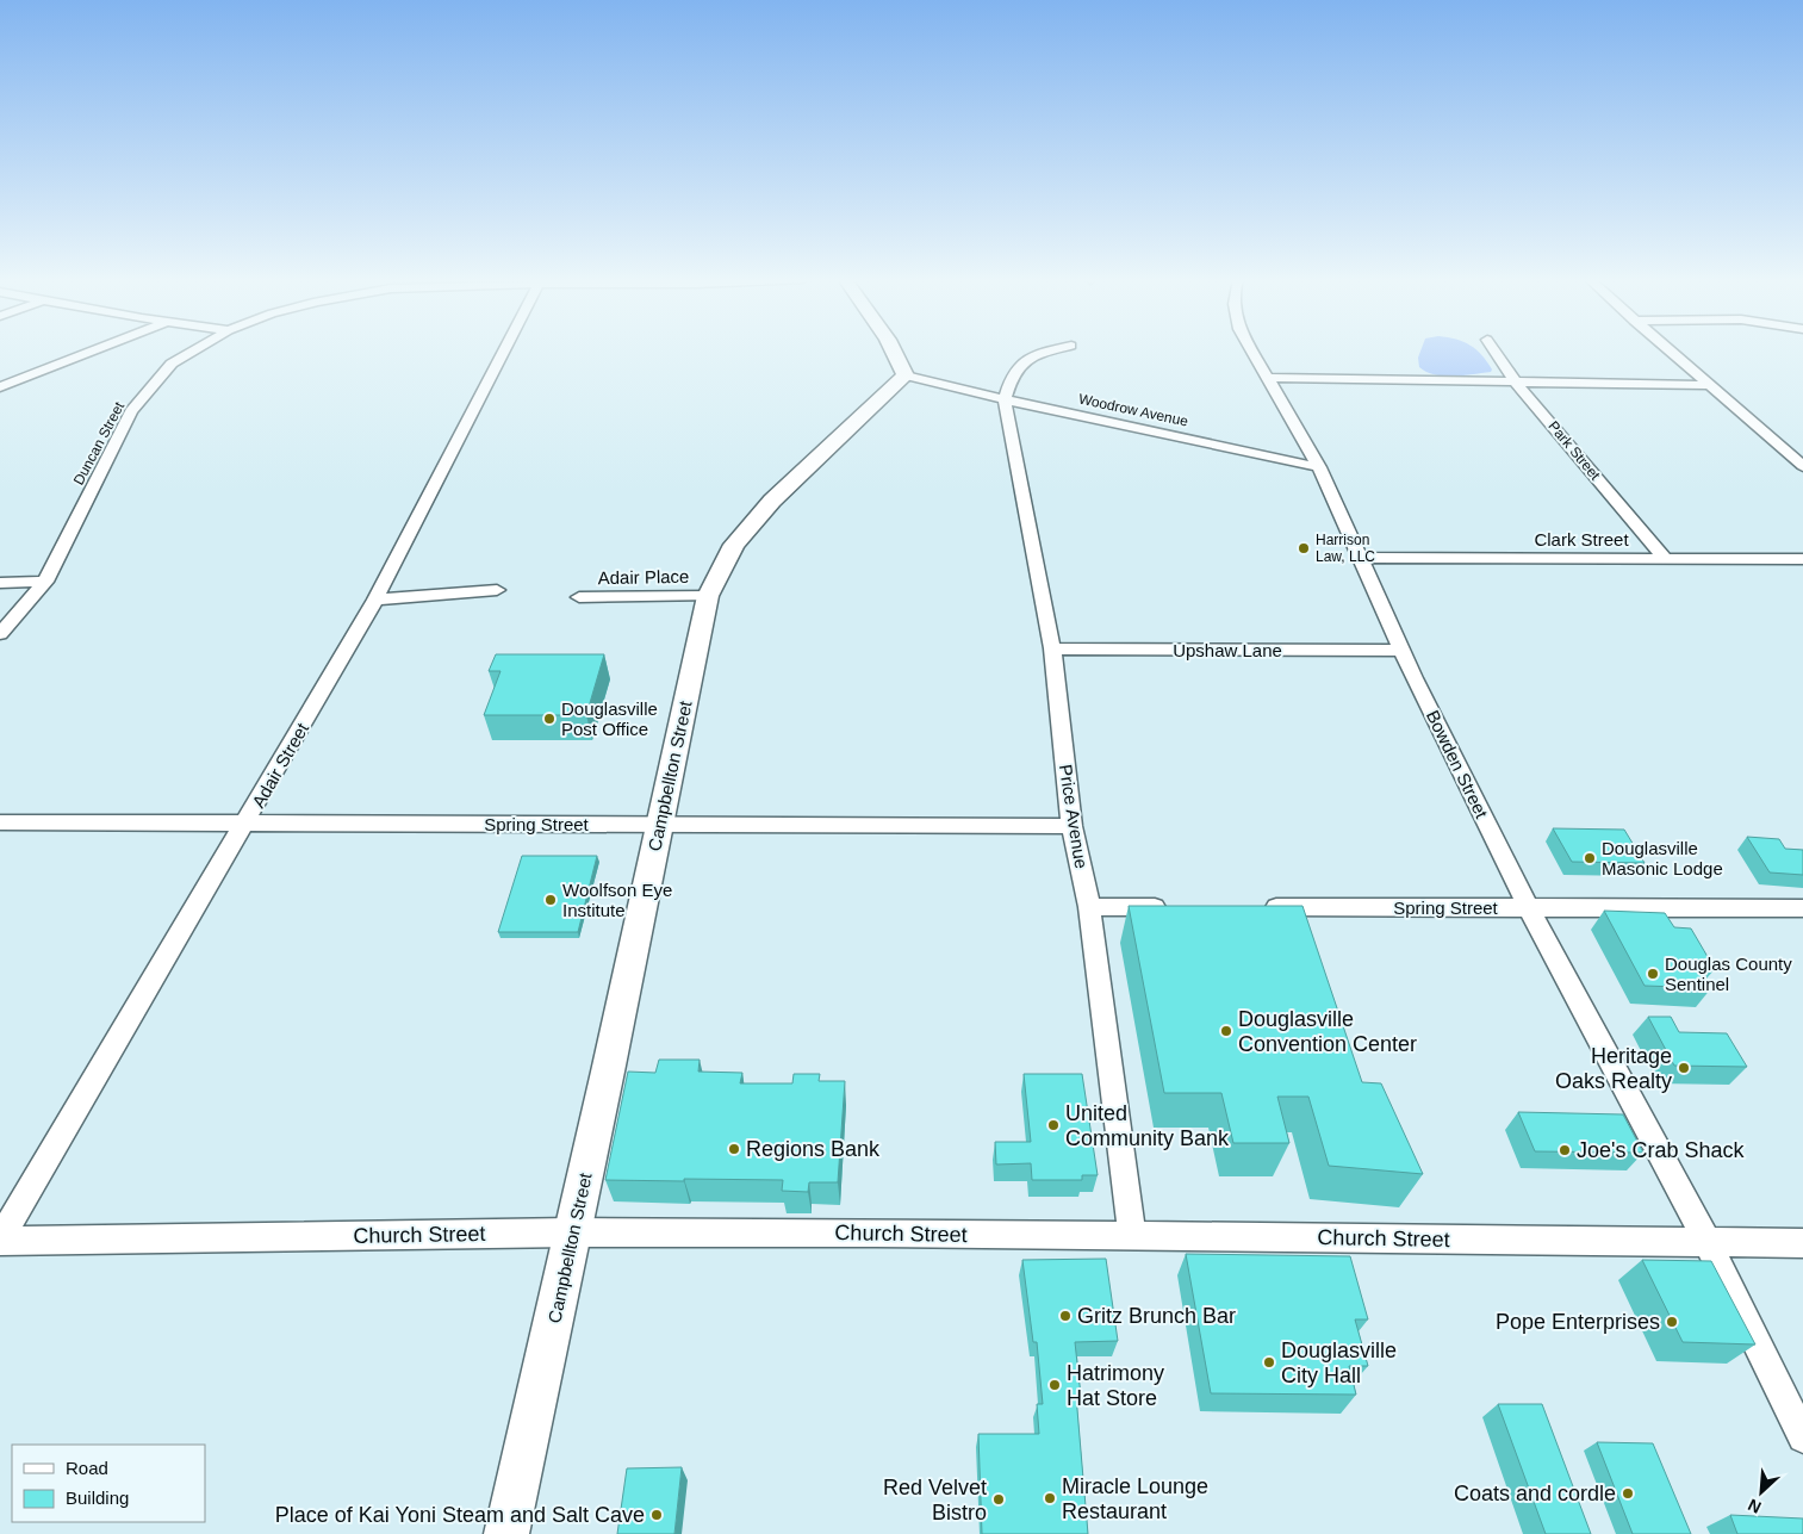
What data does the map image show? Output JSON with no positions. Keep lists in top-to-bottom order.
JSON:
{
  "streets": {
    "main road": ["Campbellton Street"],
    "street": [
      "Woodrow Avenue",
      "Duncan Street",
      "Park Street",
      "Clark Street",
      "Adair Place",
      "Upshaw Lane",
      "Bowden Street",
      "Adair Street",
      "Price Avenue",
      "Spring Street",
      "Church Street"
    ]
  },
  "crossings": [
    ["Woodrow Avenue", "Bowden Street"],
    ["Woodrow Avenue", "Campbellton Street"],
    ["Woodrow Avenue", "Price Avenue"],
    ["Park Street", "Clark Street"],
    ["Clark Street", "Bowden Street"],
    ["Adair Place", "Campbellton Street"],
    ["Upshaw Lane", "Bowden Street"],
    ["Upshaw Lane", "Price Avenue"],
    ["Bowden Street", "Spring Street"],
    ["Bowden Street", "Church Street"],
    ["Adair Street", "Spring Street"],
    ["Adair Street", "Church Street"],
    ["Campbellton Street", "Spring Street"],
    ["Campbellton Street", "Church Street"],
    ["Price Avenue", "Spring Street"],
    ["Price Avenue", "Church Street"]
  ],
  "places": [
    "Harrison Law, LLC",
    "Douglasville Post Office",
    "Douglasville Masonic Lodge",
    "Woolfson Eye Institute",
    "Douglas County Sentinel",
    "Douglasville Convention Center",
    "Heritage Oaks Realty",
    "United Community Bank",
    "Regions Bank",
    "Joe's Crab Shack",
    "Gritz Brunch Bar",
    "Pope Enterprises",
    "Douglasville City Hall",
    "Hatrimony Hat Store",
    "Coats and cordle",
    "Miracle Lounge Restaurant",
    "Red Velvet Bistro",
    "Place of Kai Yoni Steam and Salt Cave"
  ],
  "legend": ["Road", "Building"],
  "north": "bottom left"
}
